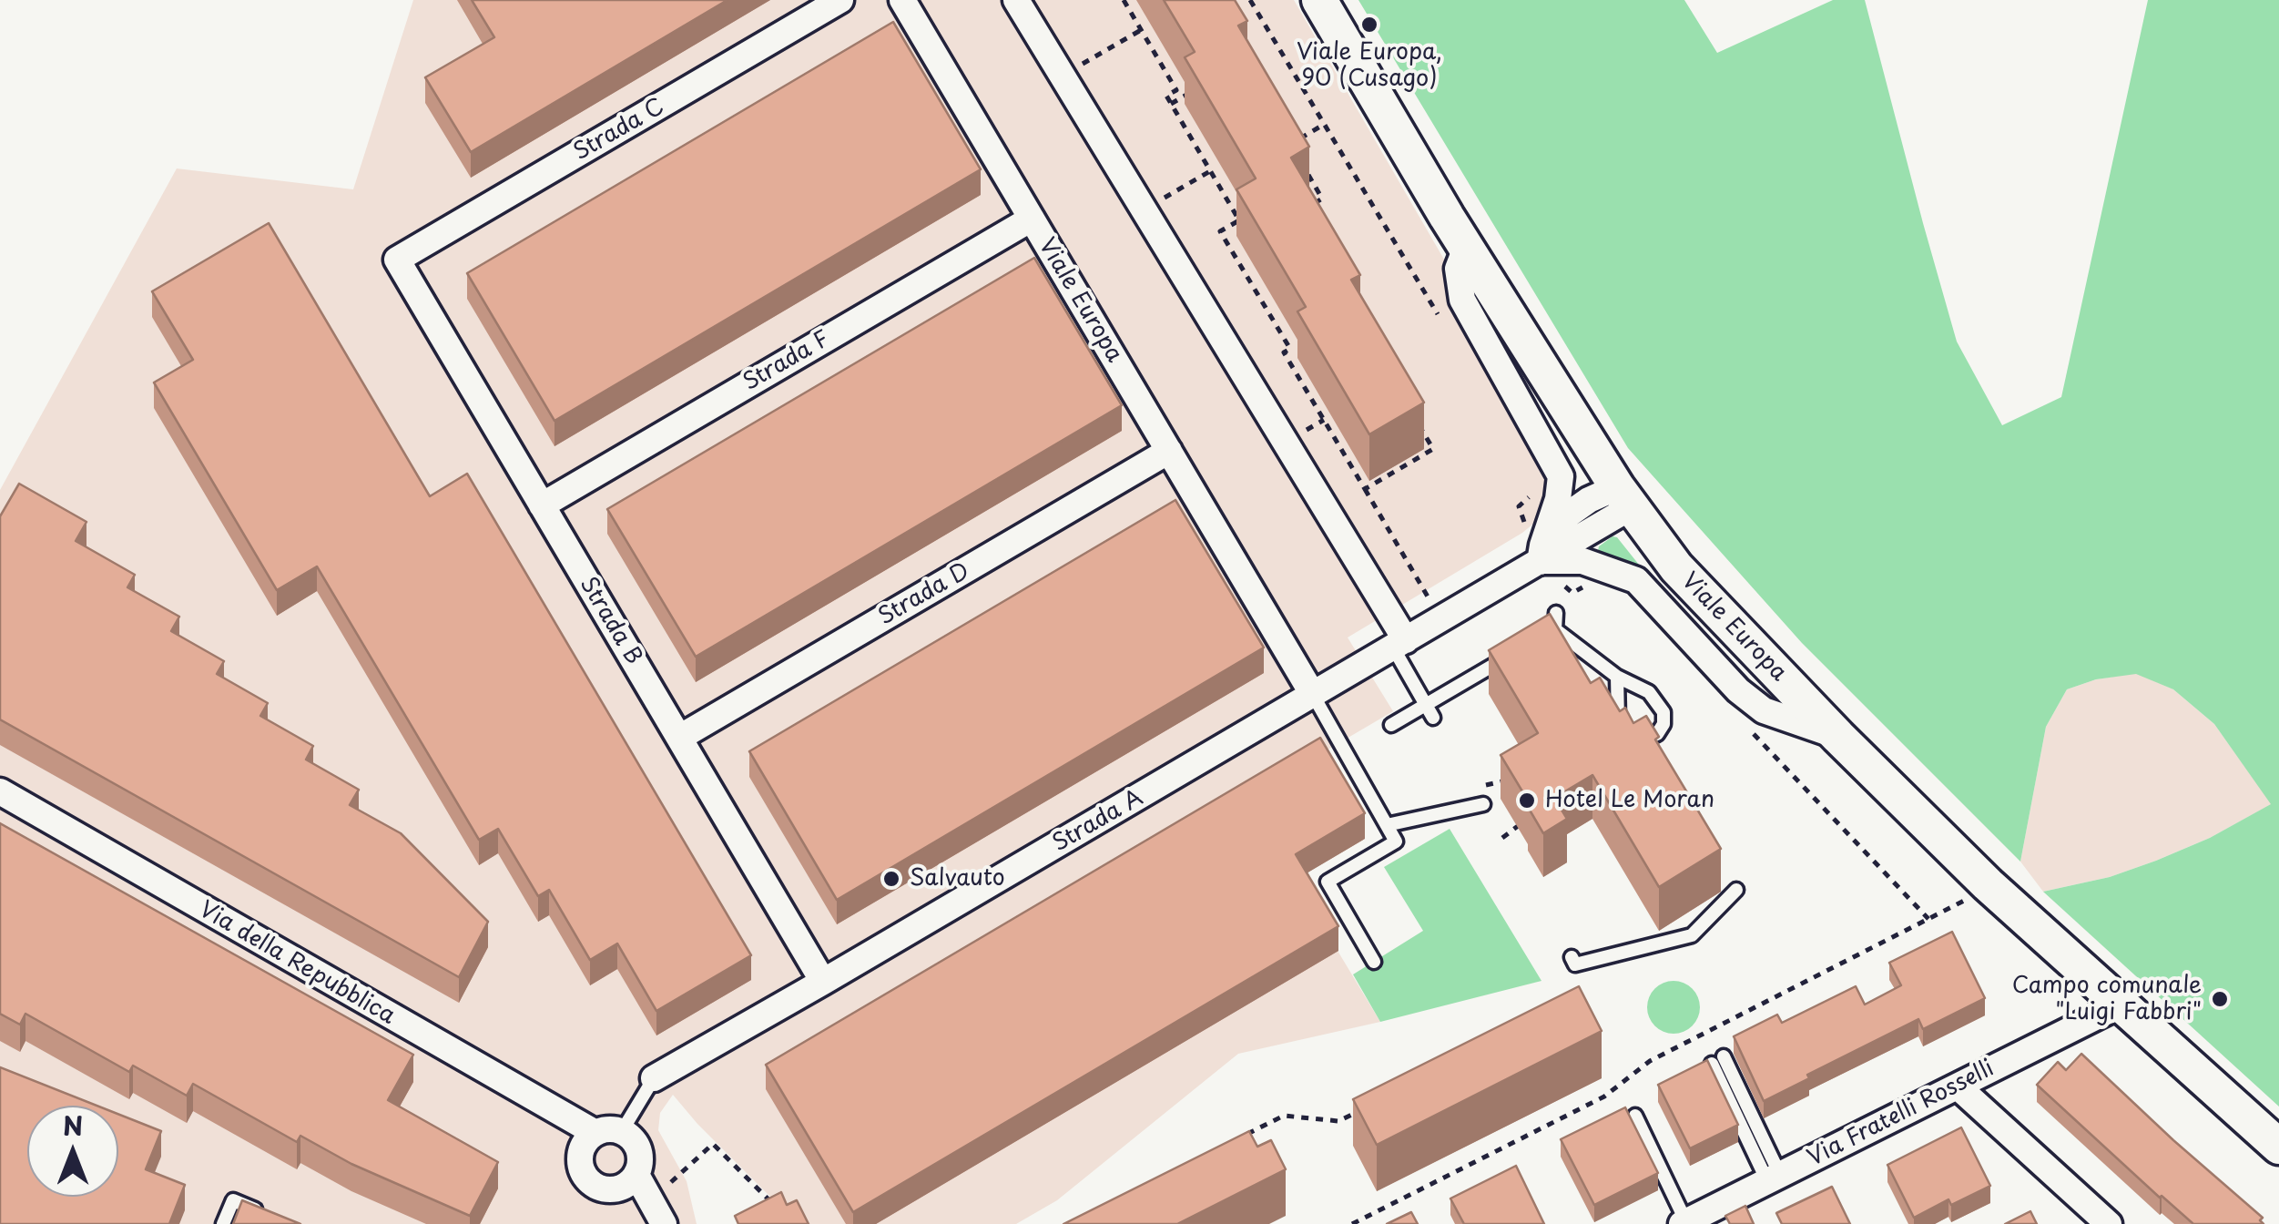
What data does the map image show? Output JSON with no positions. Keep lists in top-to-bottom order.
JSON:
{
  "streets": {
    "main road": ["Viale Europa"],
    "street": [
      "Strada C",
      "Strada F",
      "Strada D",
      "Strada B",
      "Strada A",
      "Via della Repubblica",
      "Via Fratelli Rosselli"
    ]
  },
  "crossings": [
    ["Strada C", "Strada B"],
    ["Viale Europa", "Strada F"],
    ["Viale Europa", "Strada D"],
    ["Viale Europa", "Strada A"],
    ["Viale Europa", "Via Fratelli Rosselli"],
    ["Strada F", "Strada B"],
    ["Strada D", "Strada B"],
    ["Strada B", "Strada A"]
  ],
  "places": [
    "Viale Europa, 90 (Cusago)",
    "Hotel Le Moran",
    "Salvauto",
    "Campo comunale \"Luigi Fabbri\""
  ],
  "north": "top"
}
